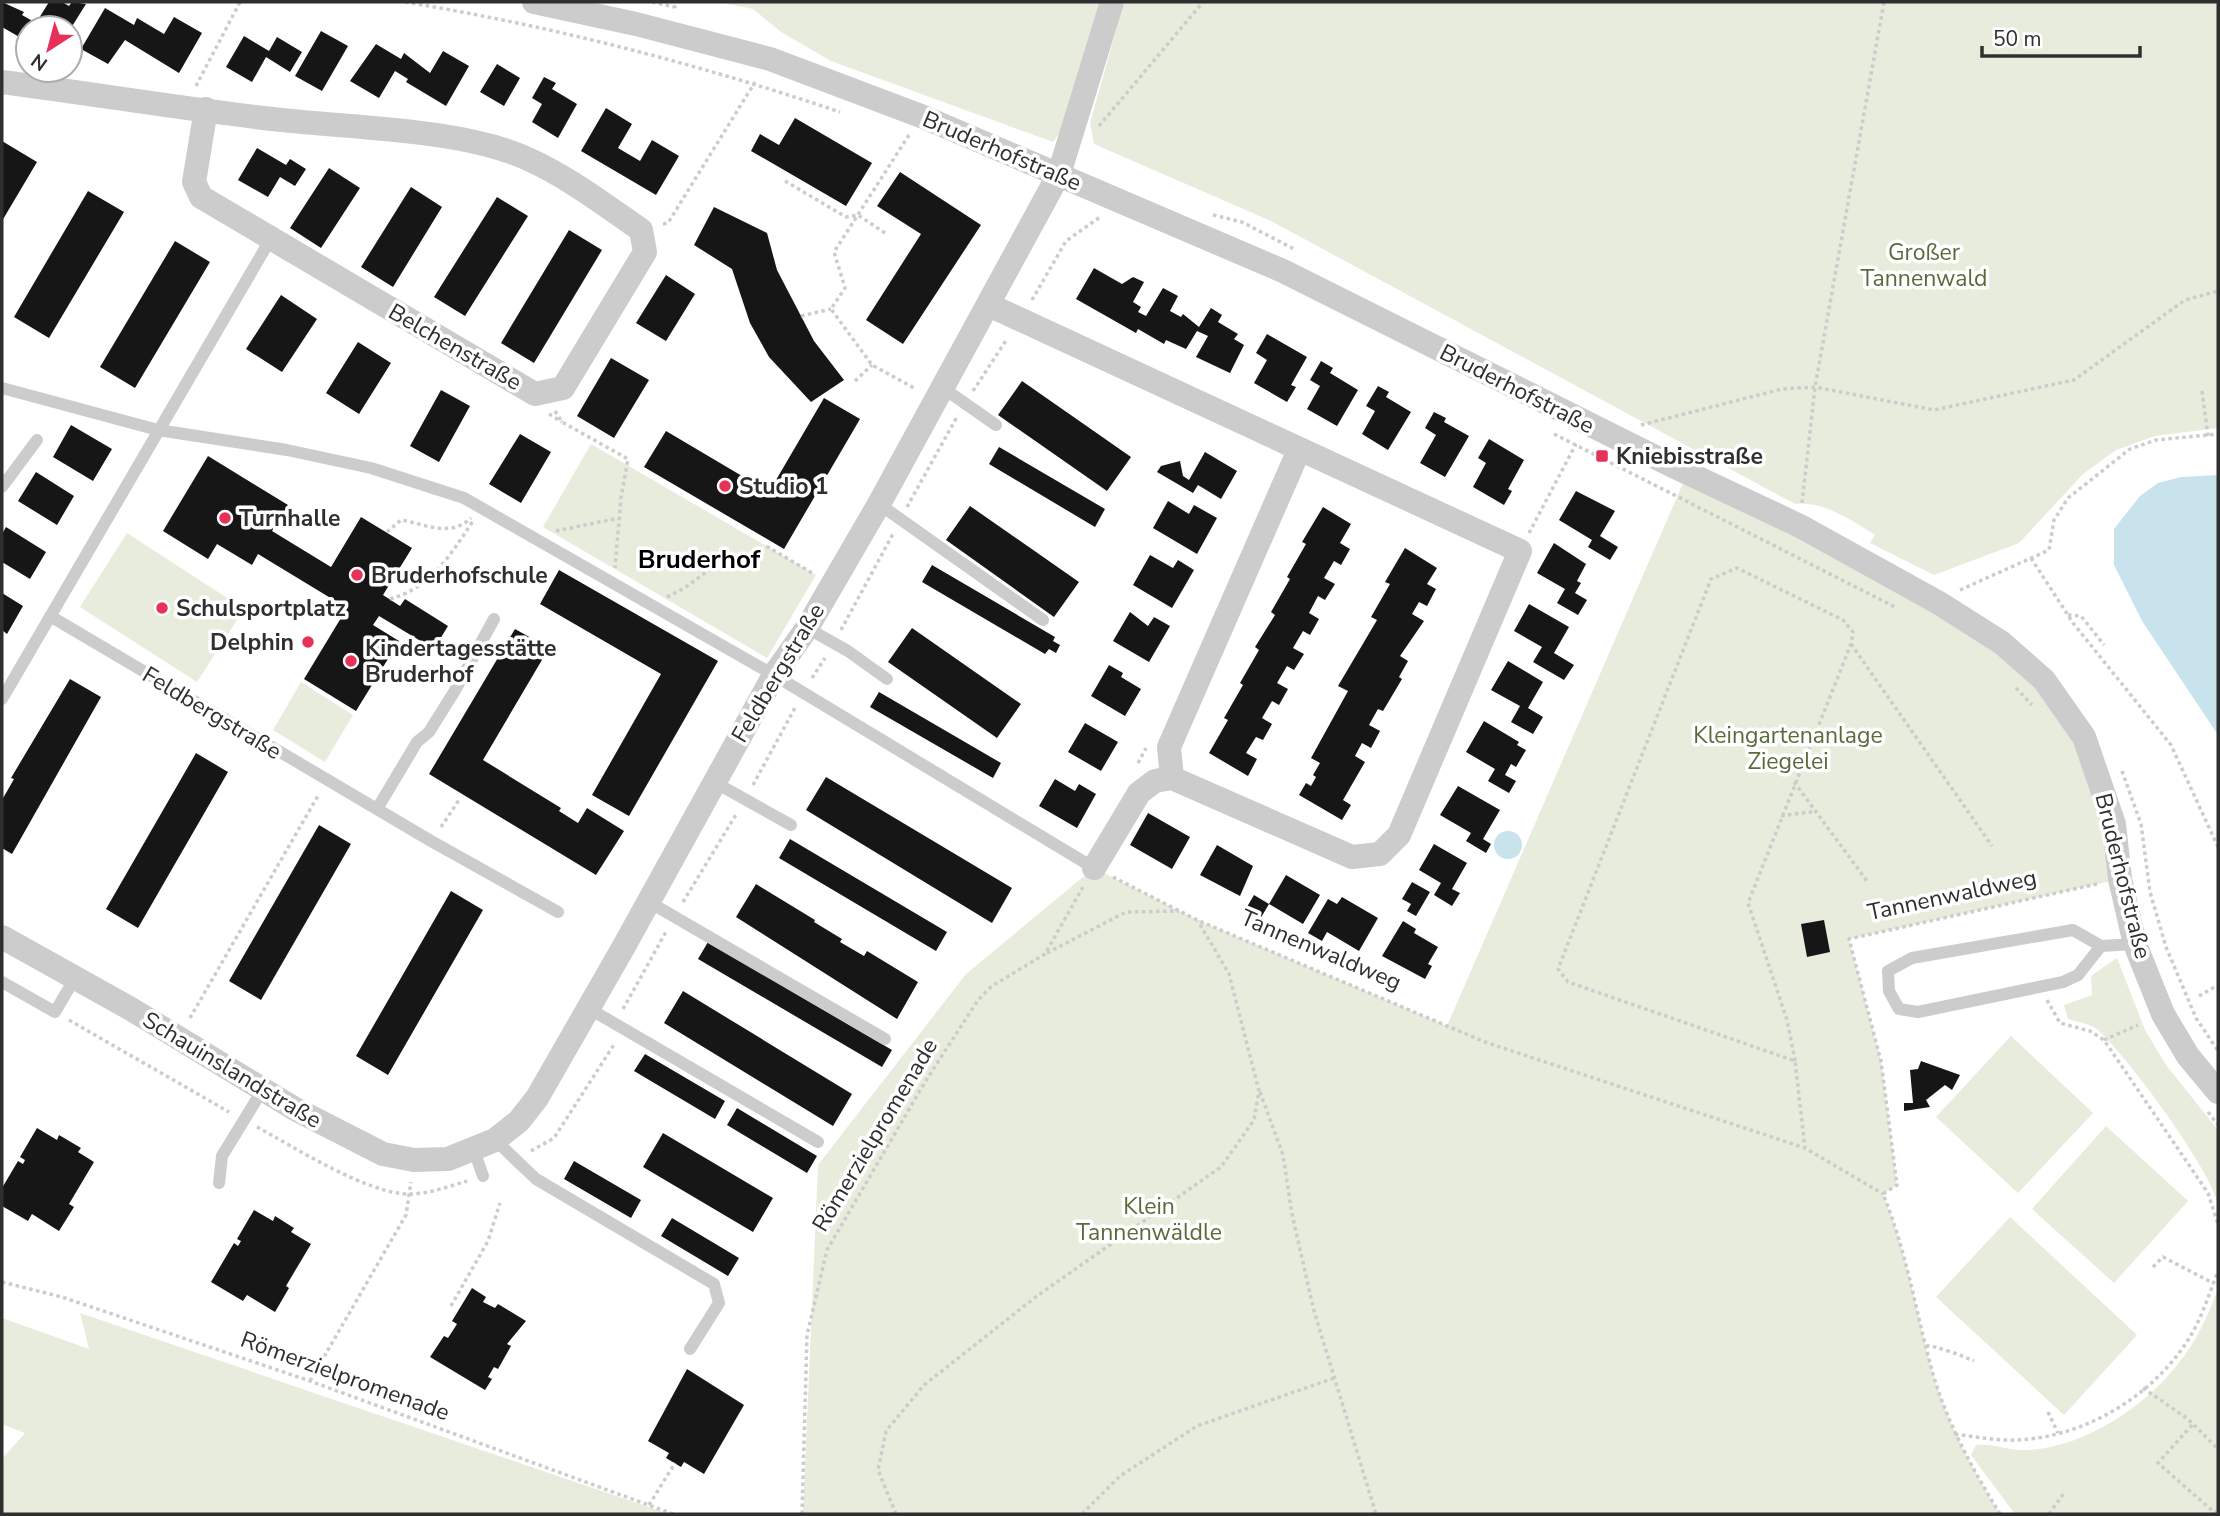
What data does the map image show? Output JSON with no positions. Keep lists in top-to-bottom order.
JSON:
{
  "streets": {
    "street": [
      "Bruderhofstraße",
      "Belchenstraße",
      "Feldbergstraße",
      "Schauinslandstraße"
    ],
    "path": ["Tannenwaldweg", "Römerzielpromenade"]
  },
  "crossings": [
    ["Bruderhofstraße", "Feldbergstraße"],
    ["Feldbergstraße", "Schauinslandstraße"],
    ["Tannenwaldweg", "Römerzielpromenade"]
  ],
  "districts": ["Bruderhof"],
  "parks": ["Großer Tannenwald", "Kleingartenanlage Ziegelei", "Klein Tannenwäldle"],
  "places": {
    "transit": ["Kniebisstraße"],
    "other": [
      "Studio 1",
      "Turnhalle",
      "Bruderhofschule",
      "Schulsportplatz",
      "Delphin",
      "Kindertagesstätte Bruderhof"
    ]
  },
  "scale_bar": "50 m",
  "north": "bottom left"
}
